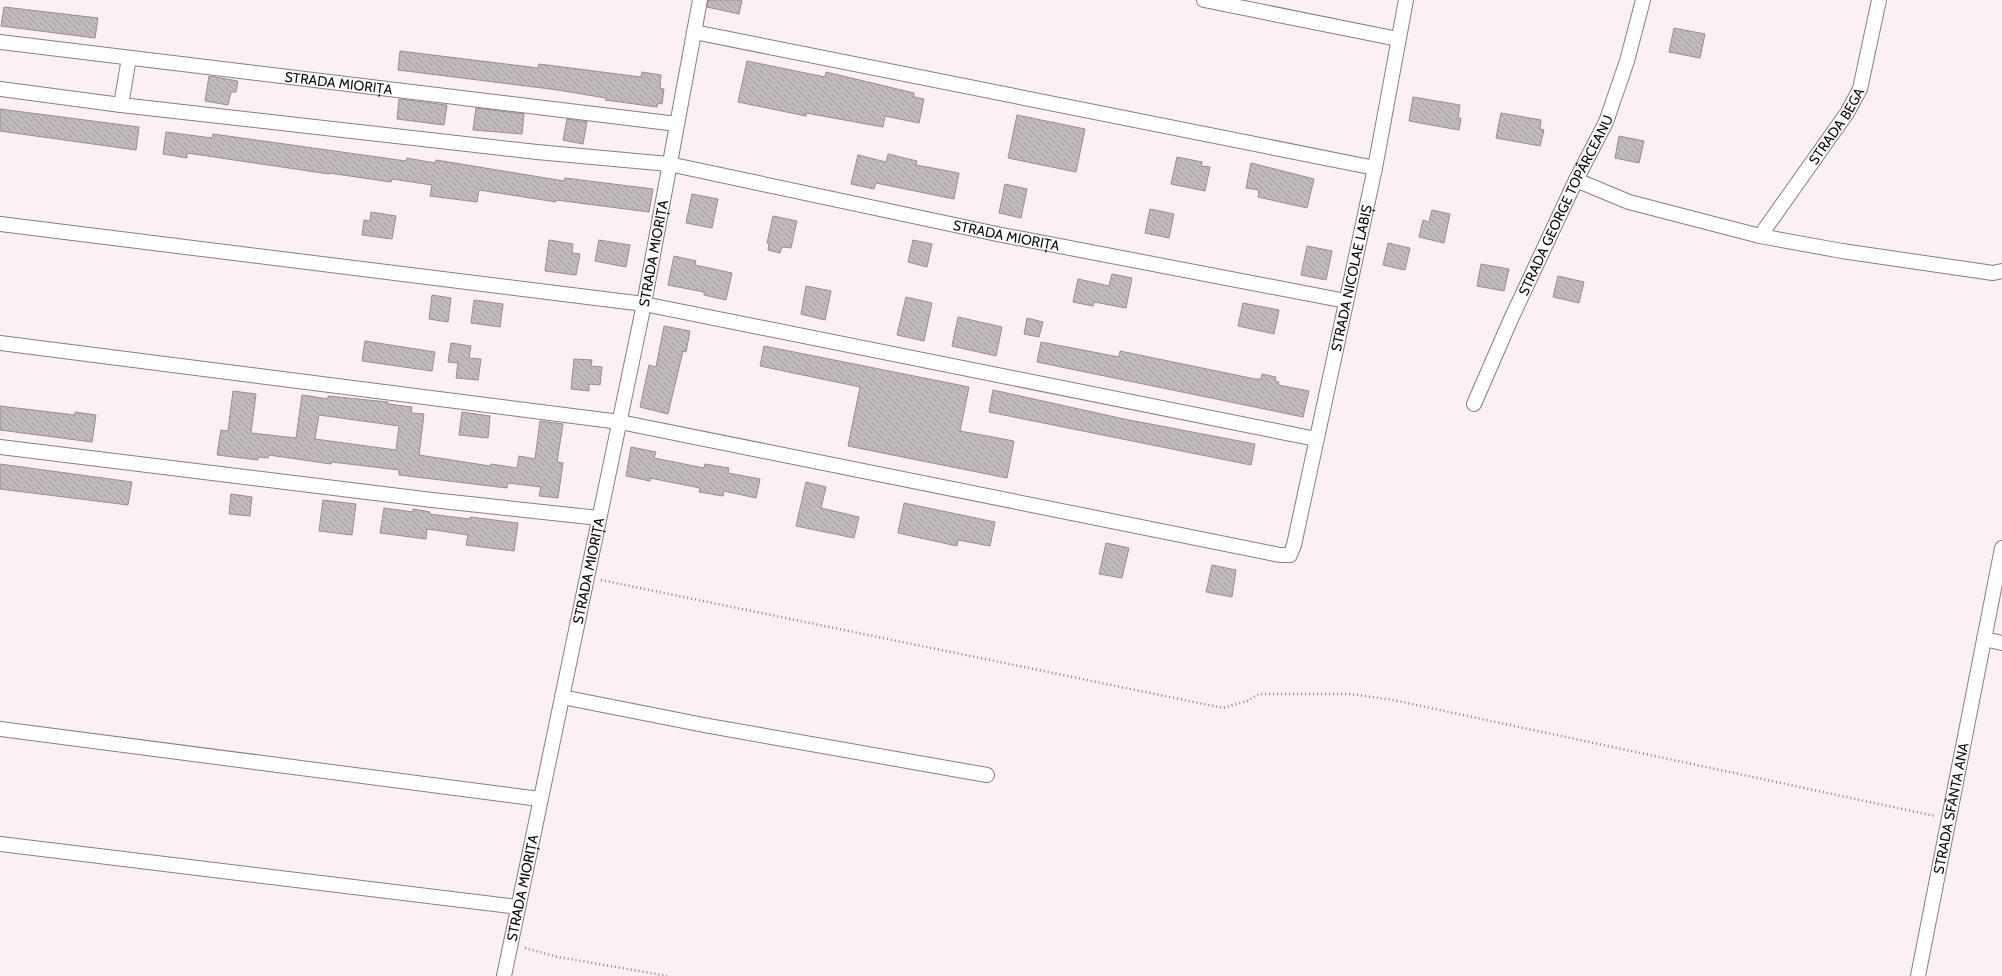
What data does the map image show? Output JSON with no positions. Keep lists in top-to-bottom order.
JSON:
{
  "streets": {
    "street": [
      "STRADA MIORIȚA",
      "STRADA BEGA",
      "STRADA GEORGE TOPÂRCEANU",
      "STRADA NICOLAE LABIȘ",
      "STRADA SFÂNTA ANA"
    ]
  },
  "crossings": [
    ["STRADA MIORIȚA", "STRADA NICOLAE LABIȘ"]
  ]
}
